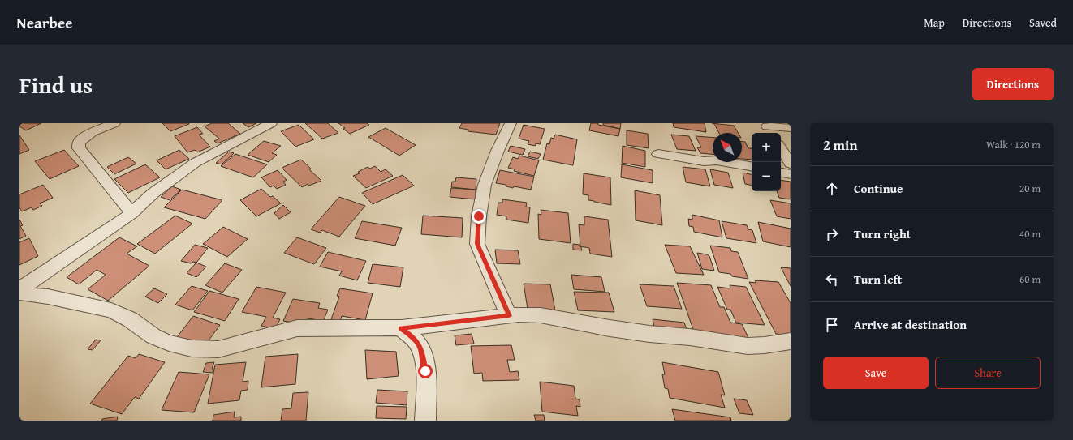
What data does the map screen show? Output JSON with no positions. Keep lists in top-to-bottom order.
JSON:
{
  "north": "top left",
  "page": {
    "header": "Nearbee",
    "nav": ["Map", "Directions", "Saved"],
    "title": "Find us",
    "buttons": [
      "Directions",
      ["Save", "Share"]
    ],
    "heading": ["2 min", "Walk · 120 m"],
    "map_buttons": ["+", "−"],
    "list": [
      ["Continue", "20 m"],
      ["Turn right", "40 m"],
      ["Turn left", "60 m"],
      "Arrive at destination"
    ]
  }
}
